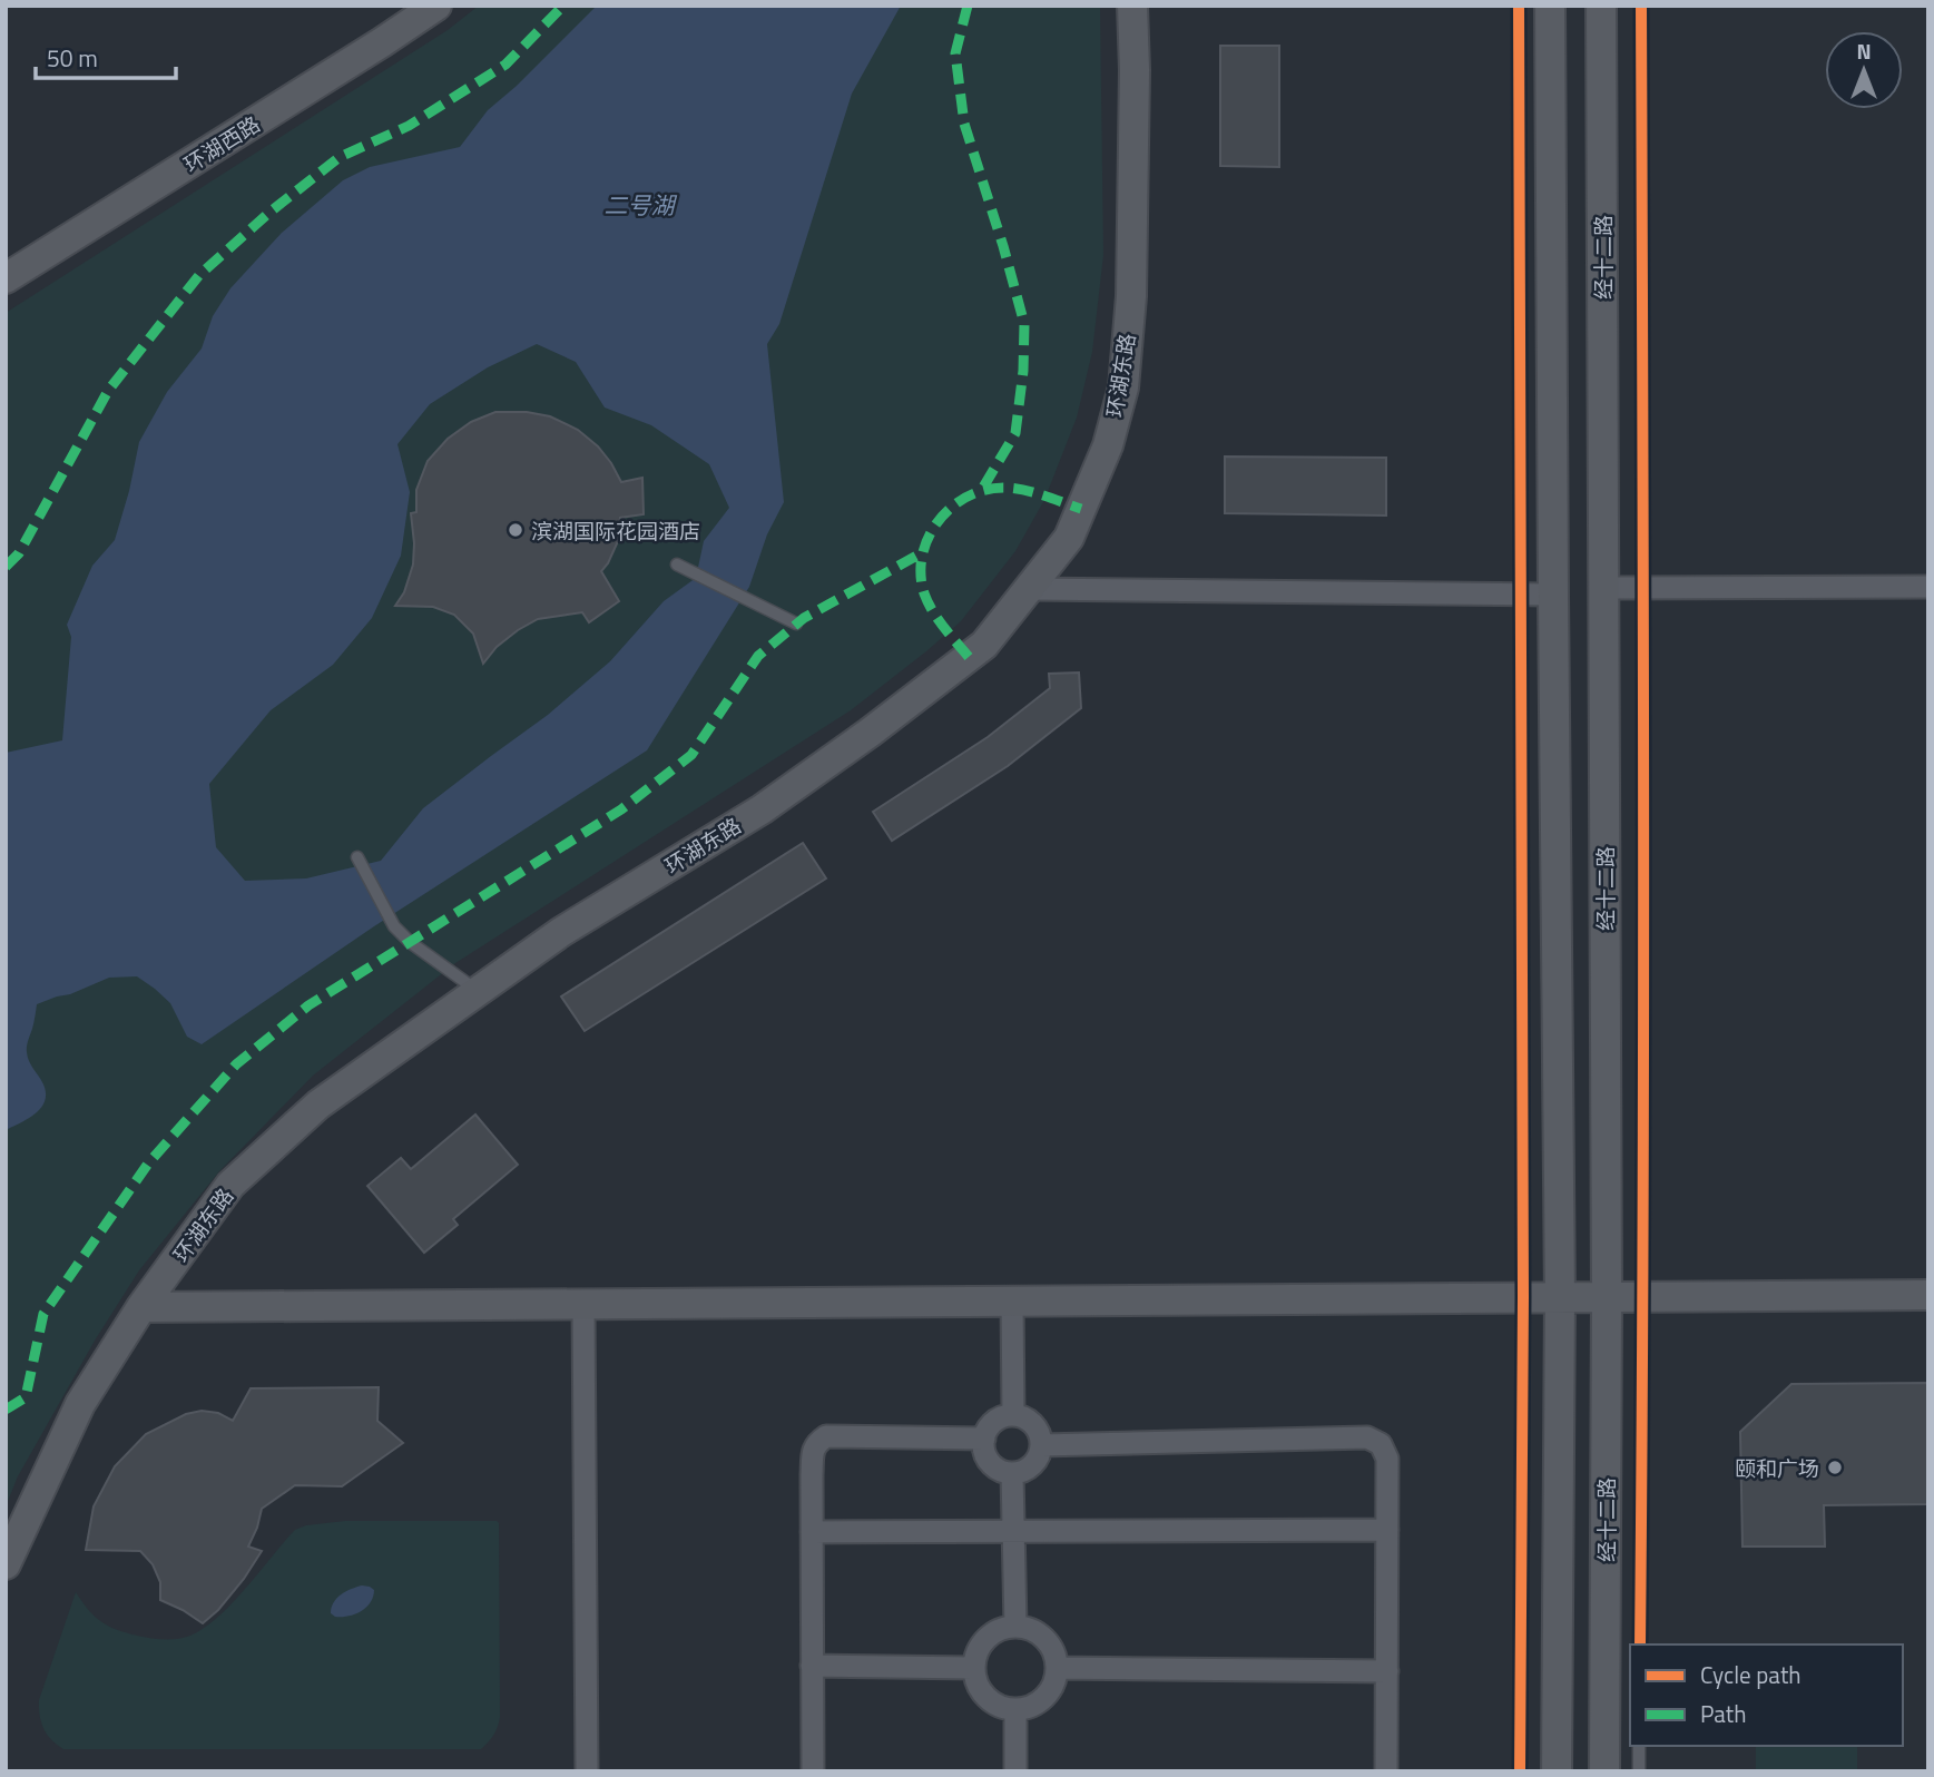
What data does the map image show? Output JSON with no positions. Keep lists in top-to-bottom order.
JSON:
{
  "streets": {
    "street": ["环湖西路", "经十二路", "环湖东路"]
  },
  "water": ["二号湖"],
  "places": ["滨湖国际花园酒店", "颐和广场"],
  "legend": ["Cycle path", "Path"],
  "scale_bar": "50 m",
  "north": "top"
}
